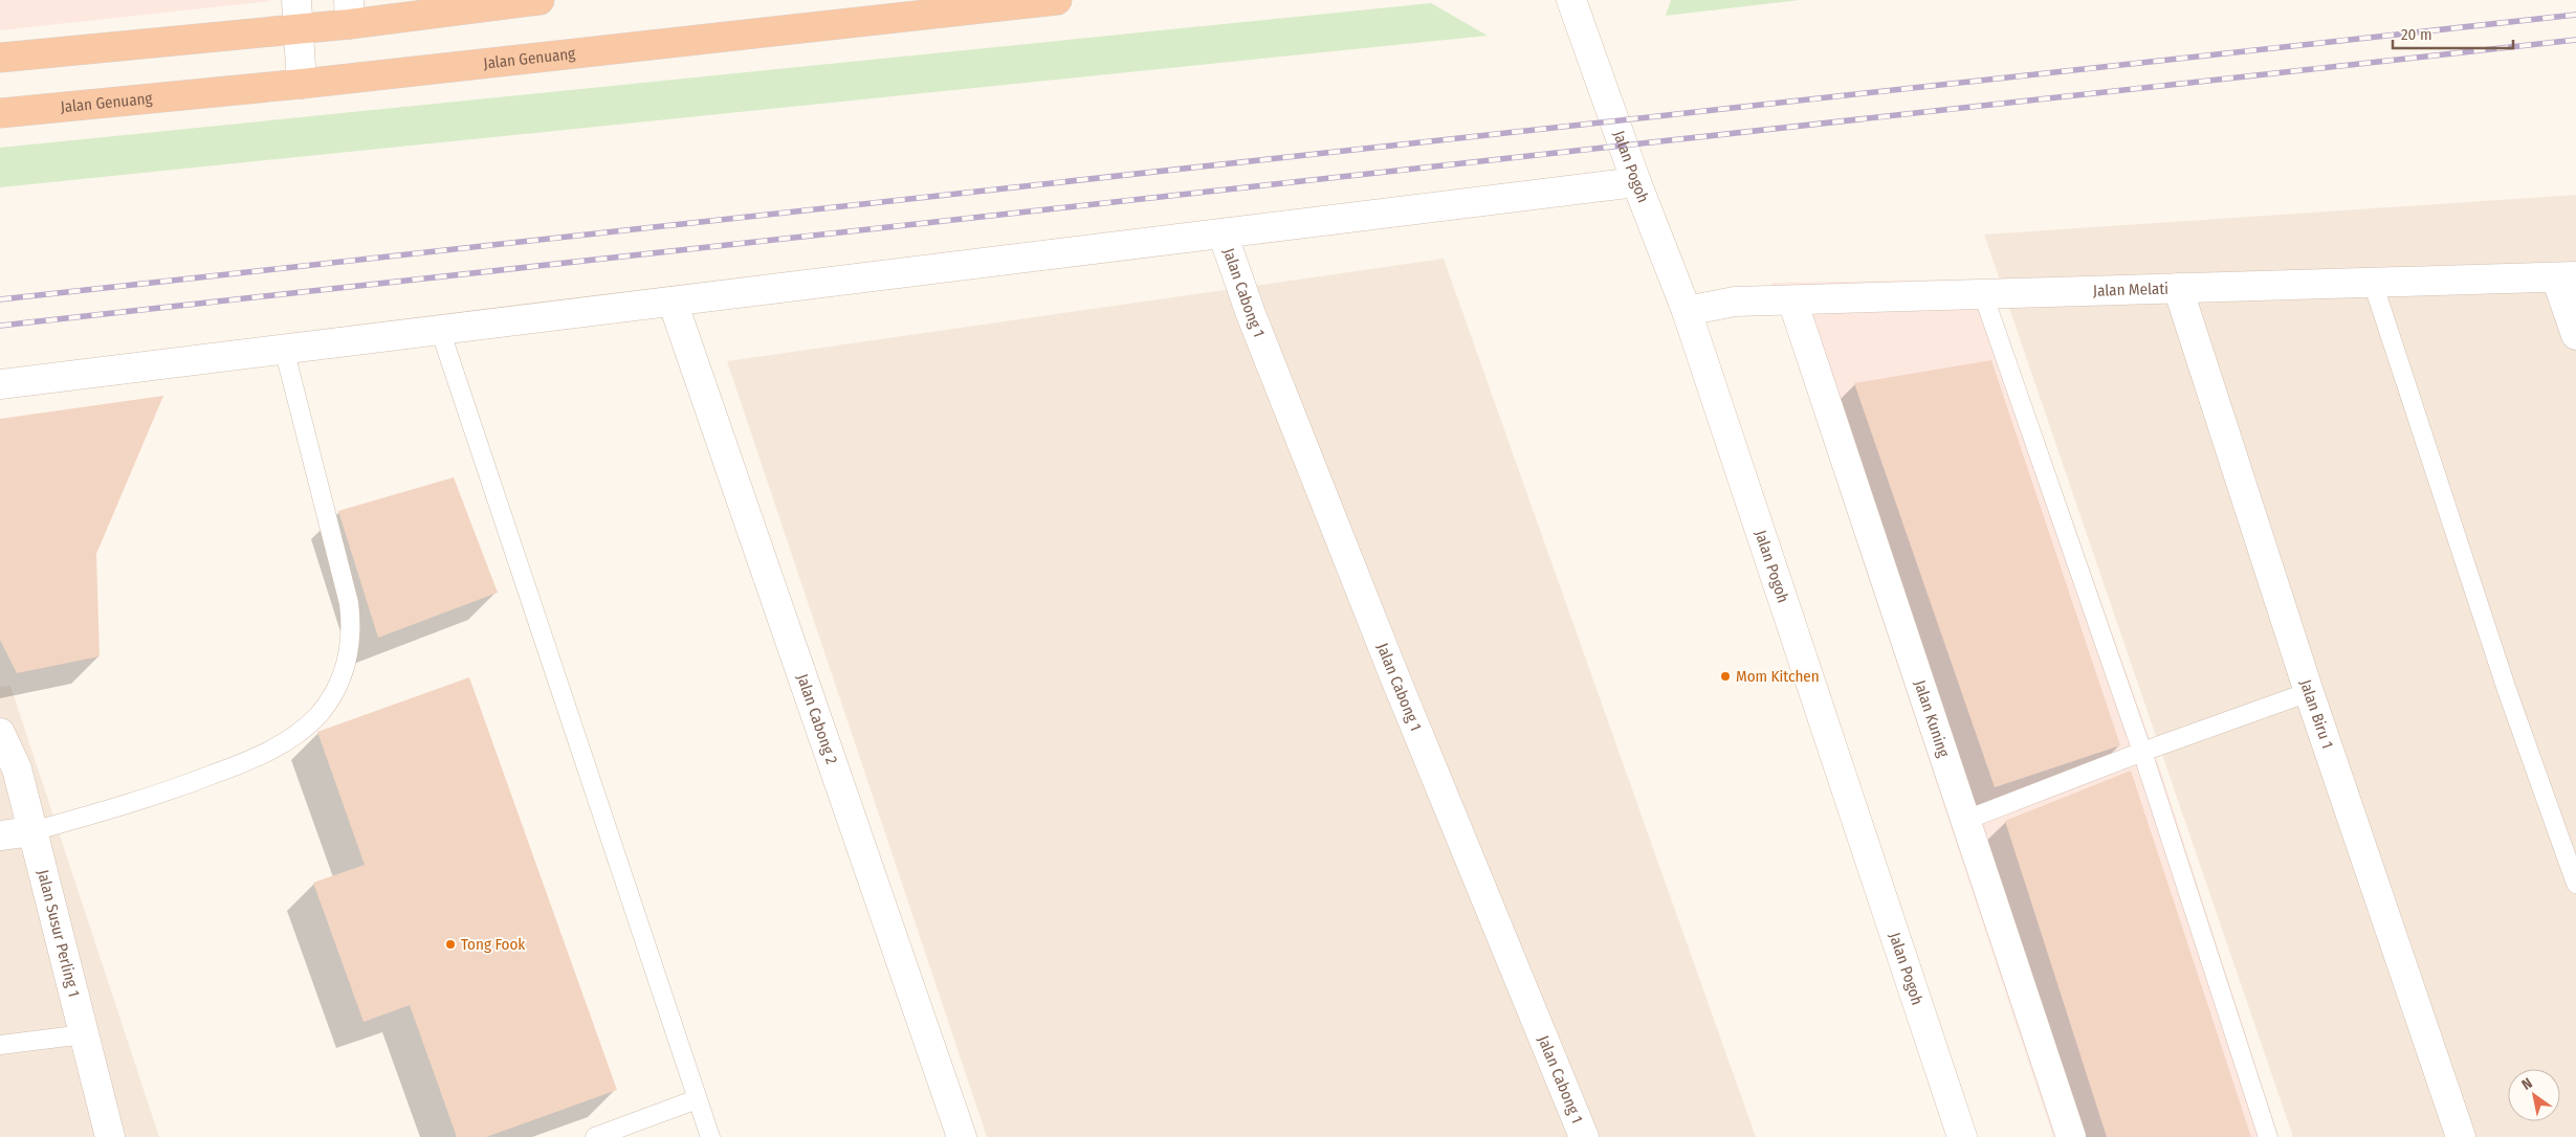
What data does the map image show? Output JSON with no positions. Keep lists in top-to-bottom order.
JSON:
{
  "streets": {
    "highway": ["Jalan Genuang"],
    "street": [
      "Jalan Pogoh",
      "Jalan Melati",
      "Jalan Cabong 1",
      "Jalan Biru 1",
      "Jalan Kuning",
      "Jalan Cabong 2",
      "Jalan Susur Perling 1"
    ]
  },
  "crossings": [
    ["Jalan Pogoh", "Jalan Melati"],
    ["Jalan Melati", "Jalan Biru 1"],
    ["Jalan Melati", "Jalan Kuning"]
  ],
  "places": ["Mom Kitchen", "Tong Fook"],
  "scale_bar": "20 m",
  "north": "top left"
}
